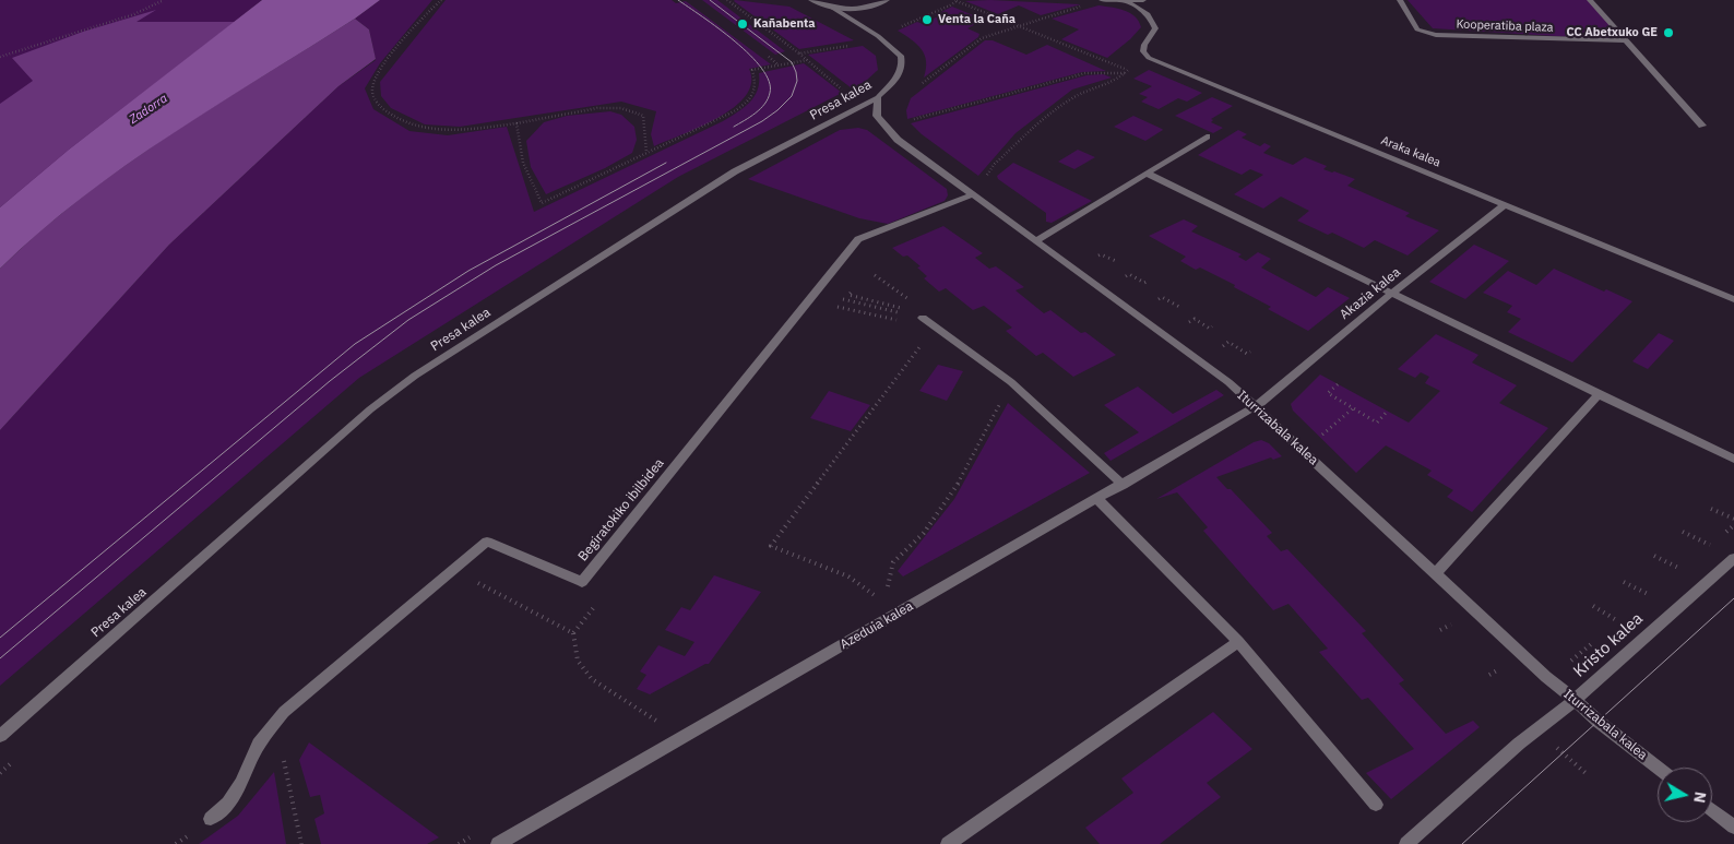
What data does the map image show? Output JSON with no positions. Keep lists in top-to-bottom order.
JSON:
{
  "streets": {
    "street": [
      "Kooperatiba plaza",
      "Presa kalea",
      "Araka kalea",
      "Akazia kalea",
      "Iturrizabala kalea",
      "Begiratokiko ibilbidea",
      "Azeduia kalea",
      "Kristo kalea"
    ]
  },
  "crossings": [
    ["Presa kalea", "Iturrizabala kalea"],
    ["Araka kalea", "Akazia kalea"],
    ["Akazia kalea", "Iturrizabala kalea"],
    ["Akazia kalea", "Azeduia kalea"],
    ["Iturrizabala kalea", "Begiratokiko ibilbidea"],
    ["Iturrizabala kalea", "Azeduia kalea"],
    ["Iturrizabala kalea", "Kristo kalea"]
  ],
  "water": ["Zadorra"],
  "places": ["Venta la Caña", "Kañabenta", "CC Abetxuko GE"],
  "north": "right"
}
